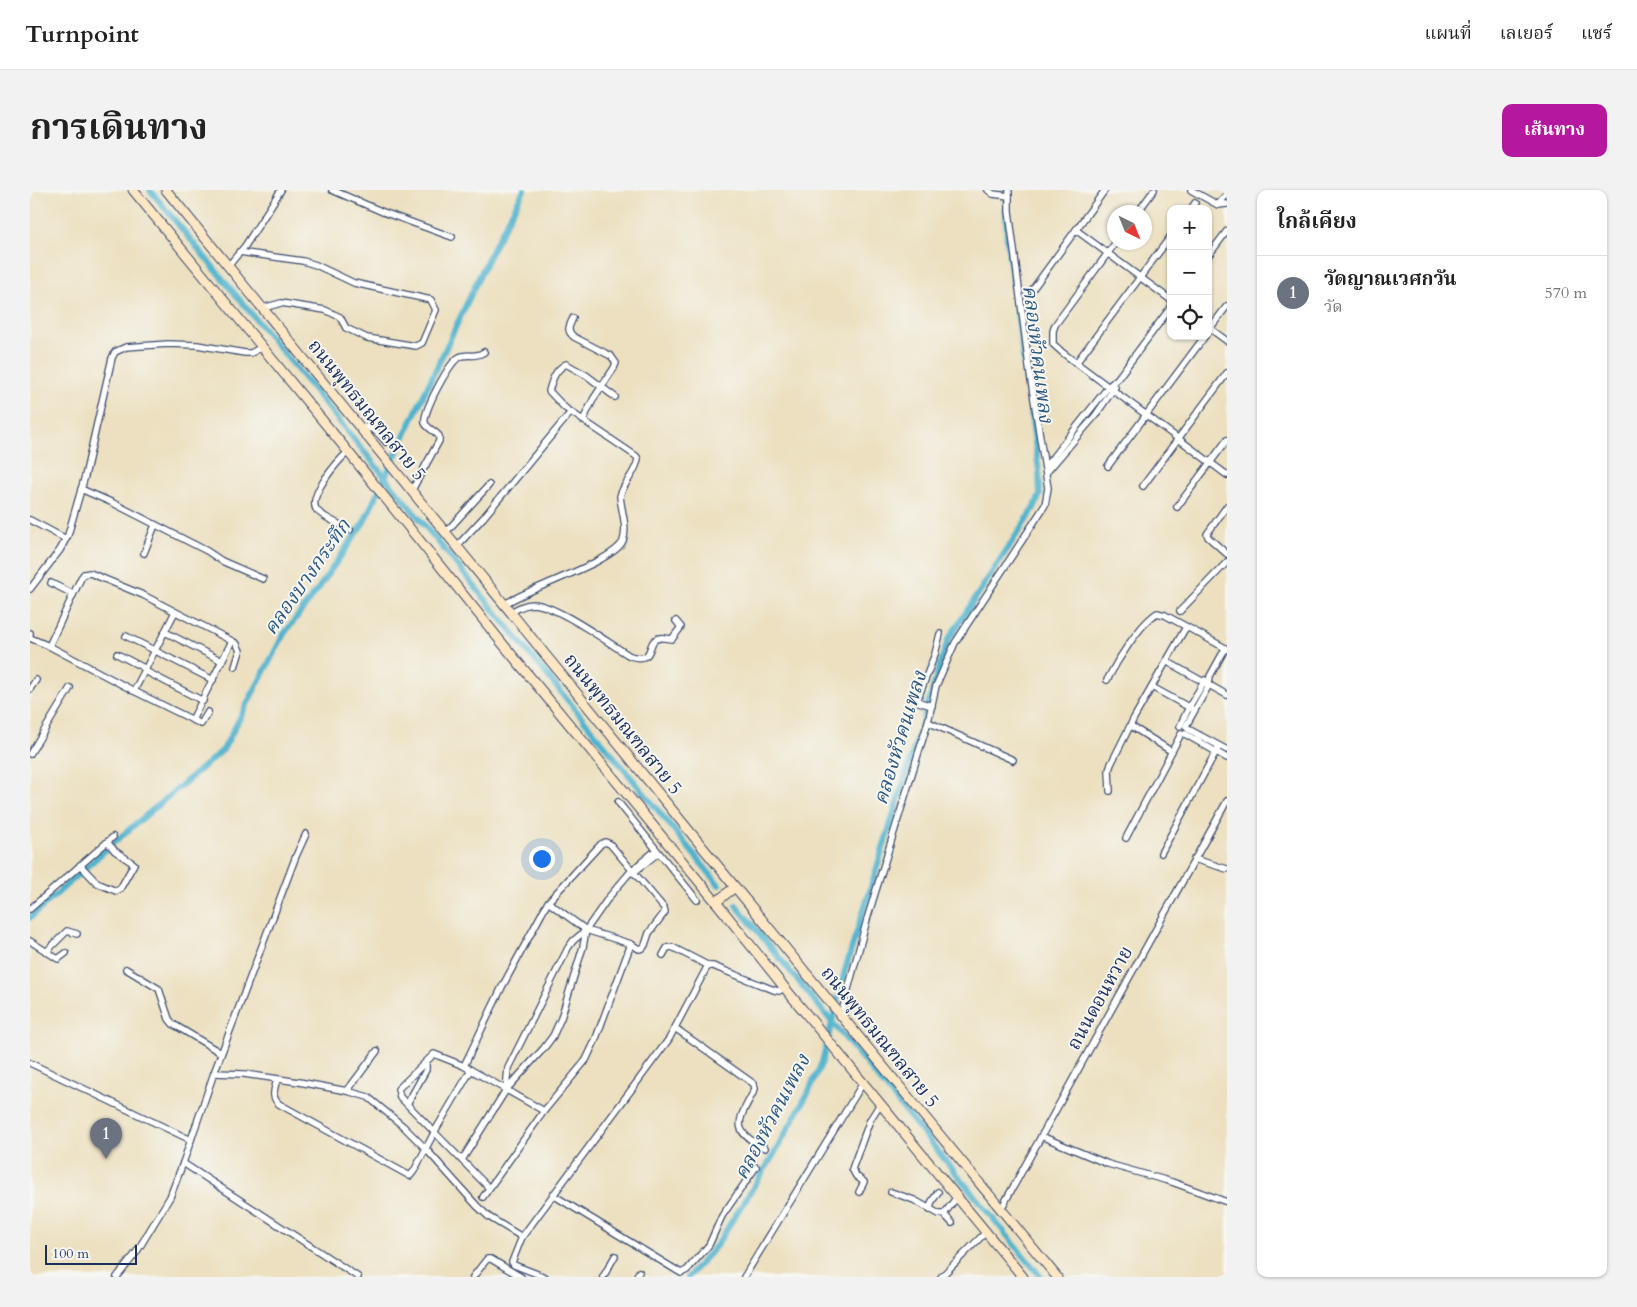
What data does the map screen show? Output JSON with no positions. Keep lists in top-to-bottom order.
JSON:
{
  "streets": {
    "main road": ["ถนนพุทธมณฑลสาย 5"],
    "street": ["ถนนดอนหวาย"]
  },
  "crossings": [
    ["ถนนพุทธมณฑลสาย 5", "ถนนดอนหวาย"]
  ],
  "water": ["คลองหัวคนเพลง", "คลองบางกระทึก"],
  "scale_bar": "100 m",
  "north": "bottom right",
  "page": {
    "header": "Turnpoint",
    "nav": ["แผนที่", "เลเยอร์", "แชร์"],
    "title": "การเดินทาง",
    "buttons": "เส้นทาง",
    "heading": "ใกล้เคียง",
    "map_buttons": ["+", "−"],
    "list": [
      {
        "mark": "1",
        "name": "วัดญาณเวศกวัน",
        "note": "วัด",
        "value": "570 m"
      }
    ],
    "pins": "1",
    "scale": "100 m"
  }
}
